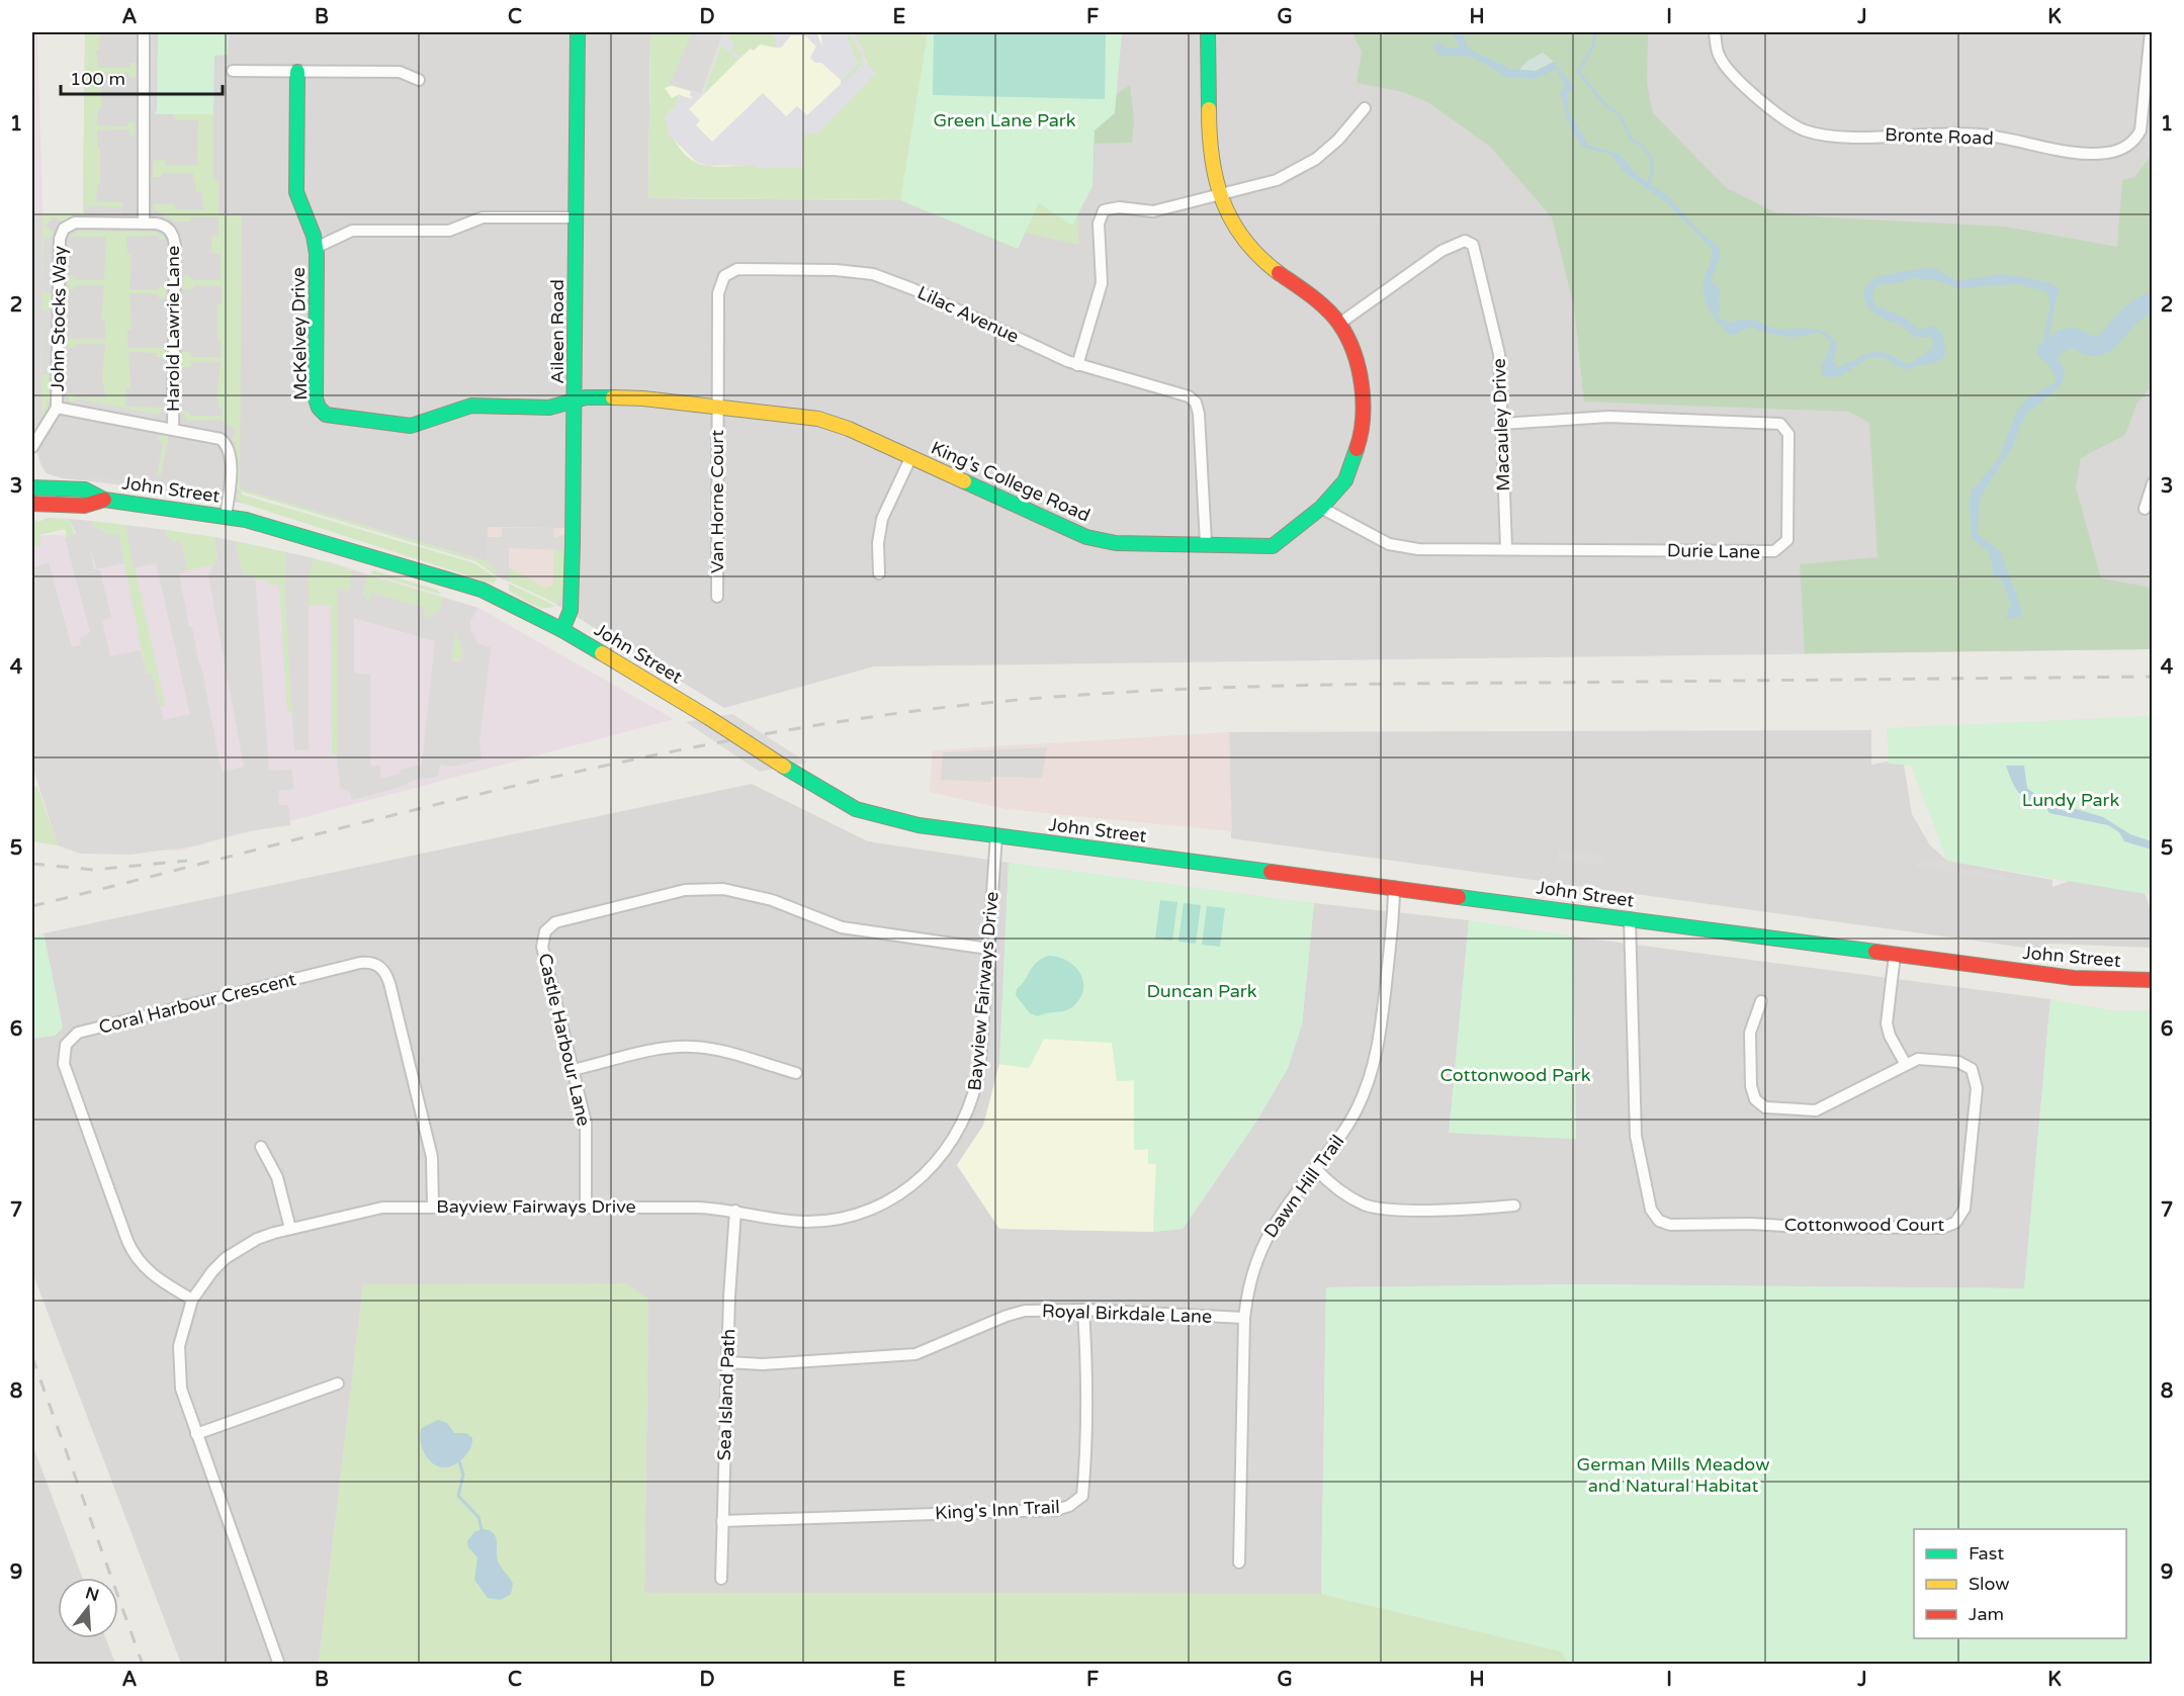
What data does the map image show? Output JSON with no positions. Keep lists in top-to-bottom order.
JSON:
{
  "streets": {
    "street": [
      "Bronte Road",
      "Lilac Avenue",
      "John Stocks Way",
      "Harold Lawrie Lane",
      "Aileen Road",
      "McKelvey Drive",
      "Macauley Drive",
      "King's College Road",
      "John Street",
      "Van Horne Court",
      "Durie Lane",
      "Bayview Fairways Drive",
      "Coral Harbour Crescent",
      "Castle Harbour Lane",
      "Dawn Hill Trail",
      "Cottonwood Court",
      "Royal Birkdale Lane",
      "Sea Island Path",
      "King's Inn Trail"
    ]
  },
  "crossings": [
    ["Lilac Avenue", "King's College Road"],
    ["Lilac Avenue", "Van Horne Court"],
    ["John Stocks Way", "Harold Lawrie Lane"],
    ["Aileen Road", "McKelvey Drive"],
    ["Aileen Road", "King's College Road"],
    ["Aileen Road", "John Street"],
    ["McKelvey Drive", "King's College Road"],
    ["Macauley Drive", "King's College Road"],
    ["Macauley Drive", "Durie Lane"],
    ["King's College Road", "Van Horne Court"],
    ["King's College Road", "Durie Lane"],
    ["John Street", "Bayview Fairways Drive"],
    ["John Street", "Dawn Hill Trail"],
    ["John Street", "Cottonwood Court"],
    ["Bayview Fairways Drive", "Coral Harbour Crescent"],
    ["Bayview Fairways Drive", "Castle Harbour Lane"],
    ["Bayview Fairways Drive", "Sea Island Path"],
    ["Dawn Hill Trail", "Royal Birkdale Lane"],
    ["Royal Birkdale Lane", "Sea Island Path"],
    ["Royal Birkdale Lane", "King's Inn Trail"],
    ["Sea Island Path", "King's Inn Trail"]
  ],
  "parks": [
    "Green Lane Park",
    "Lundy Park",
    "Duncan Park",
    "Cottonwood Park",
    "German Mills Meadow and Natural Habitat"
  ],
  "legend": ["Fast", "Slow", "Jam"],
  "scale_bar": "100 m",
  "north": "top",
  "grid": {
    "columns": [
      "A",
      "B",
      "C",
      "D",
      "E",
      "F",
      "G",
      "H",
      "I",
      "J",
      "K"
    ],
    "rows": [
      "1",
      "2",
      "3",
      "4",
      "5",
      "6",
      "7",
      "8",
      "9"
    ]
  }
}
